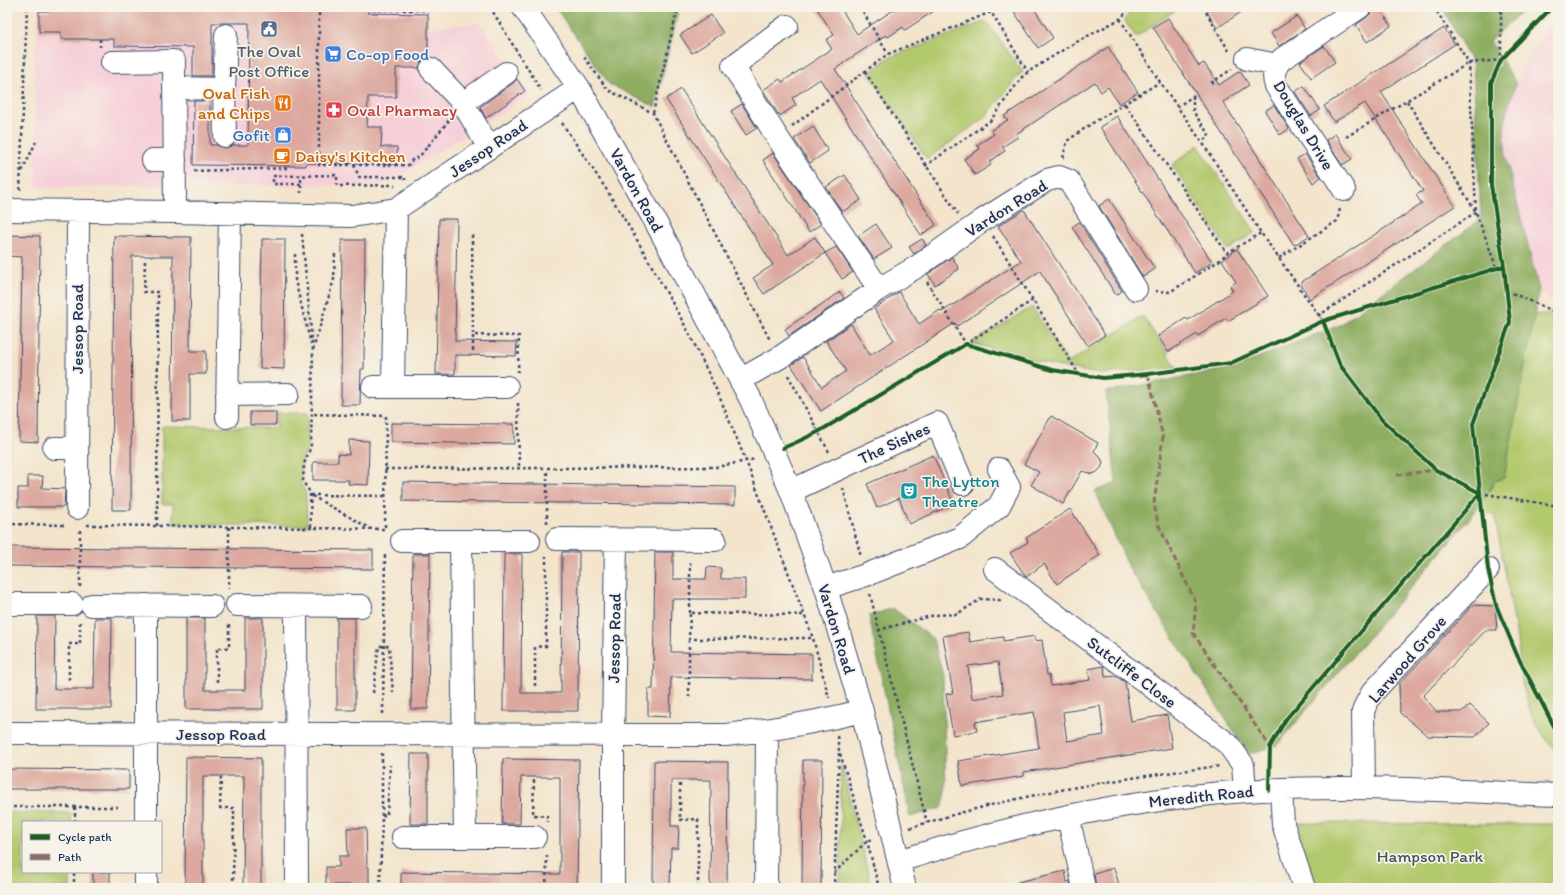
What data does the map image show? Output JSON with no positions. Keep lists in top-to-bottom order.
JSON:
{
  "streets": {
    "street": [
      "Douglas Drive",
      "Jessop Road",
      "Vardon Road",
      "The Sishes",
      "Larwood Grove",
      "Sutcliffe Close",
      "Meredith Road"
    ]
  },
  "crossings": [
    ["Jessop Road", "Vardon Road"],
    ["Vardon Road", "The Sishes"],
    ["Vardon Road", "Meredith Road"],
    ["Larwood Grove", "Meredith Road"],
    ["Sutcliffe Close", "Meredith Road"]
  ],
  "parks": ["Hampson Park"],
  "places": {
    "public building": ["The Oval Post Office"],
    "supermarket": ["Co-op Food"],
    "restaurant": ["Oval Fish and Chips"],
    "pharmacy": ["Oval Pharmacy"],
    "shop": ["Gofit"],
    "cafe": ["Daisy's Kitchen"],
    "theatre": ["The Lytton Theatre"]
  },
  "legend": ["Cycle path", "Path"]
}
